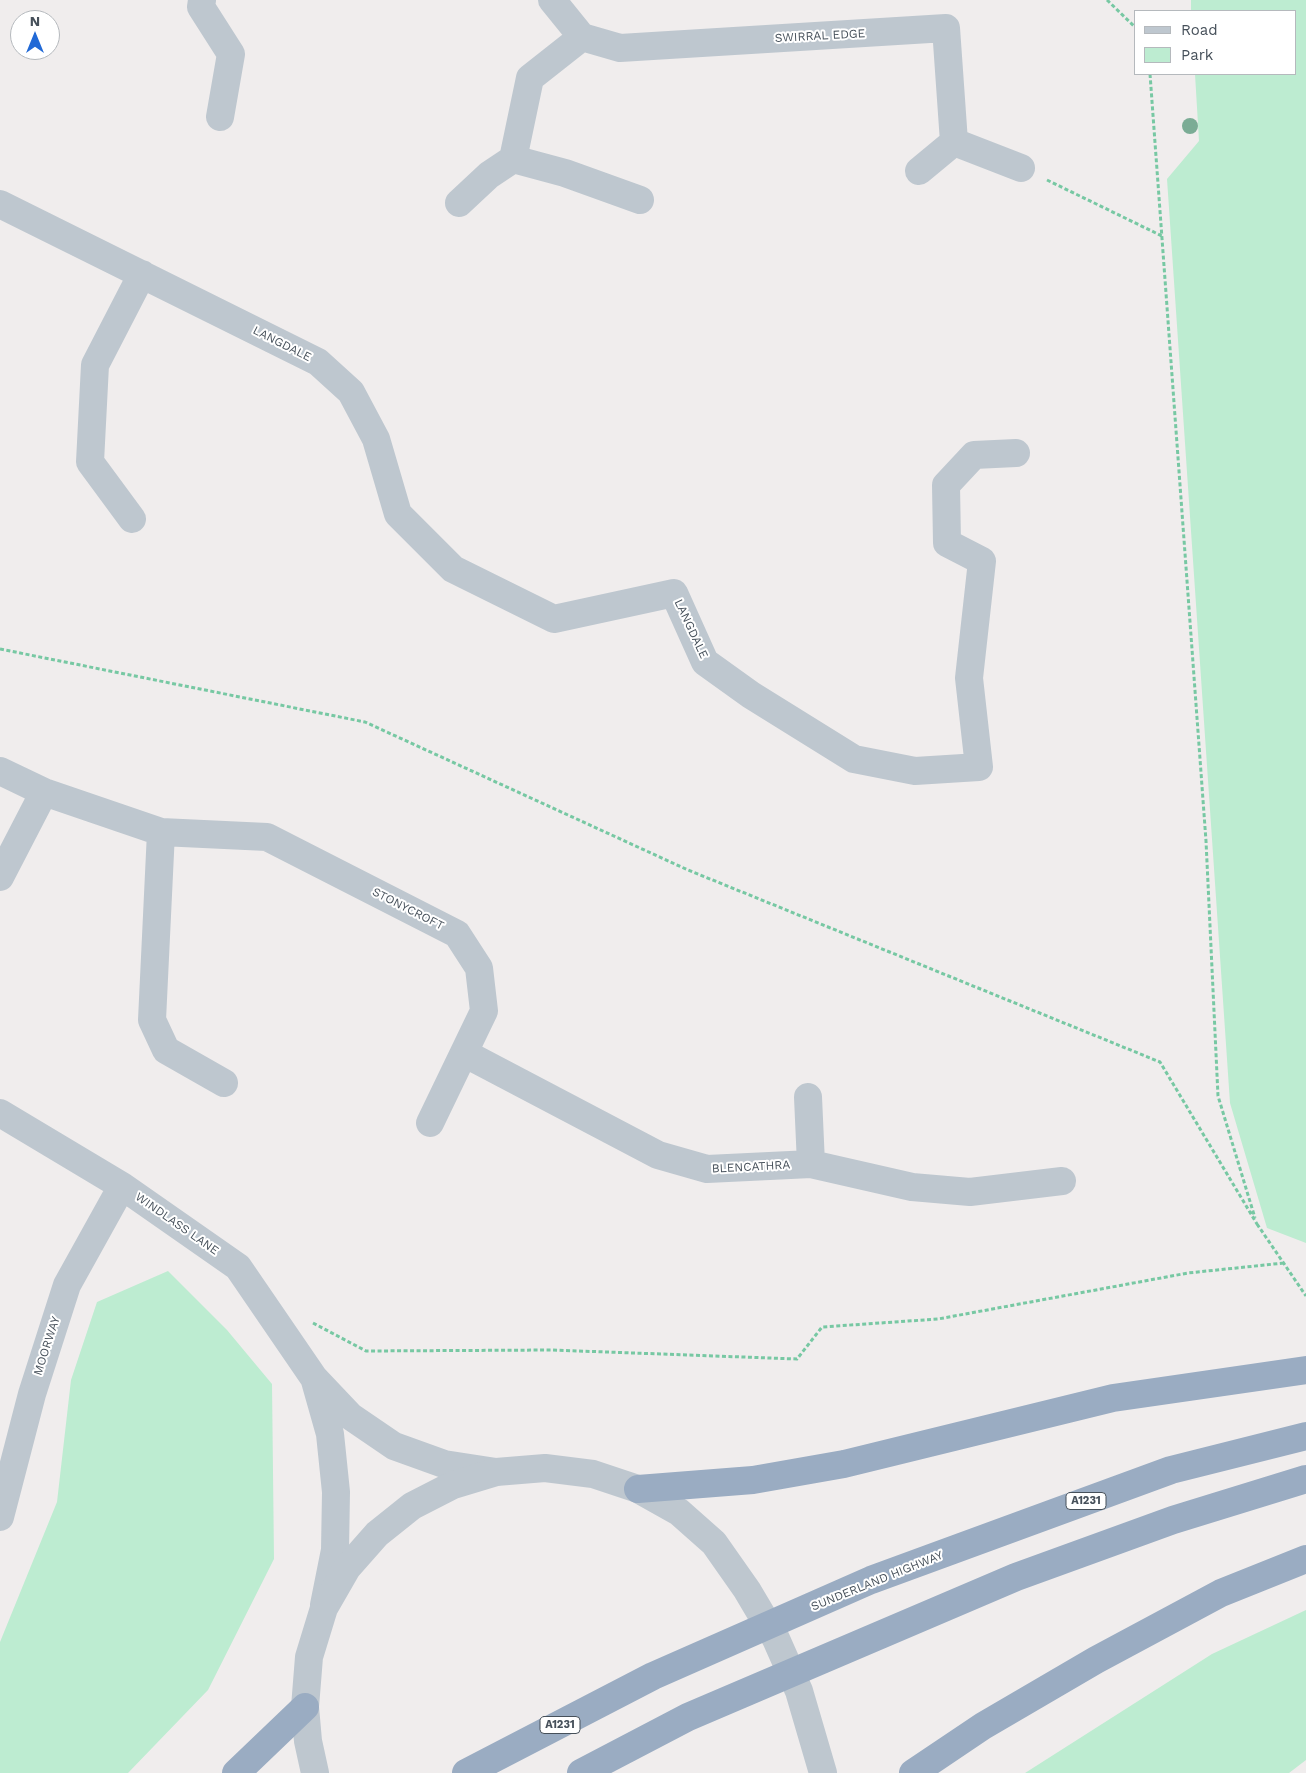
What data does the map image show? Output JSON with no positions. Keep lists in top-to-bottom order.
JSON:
{
  "streets": {
    "highway": ["A1231", "SUNDERLAND HIGHWAY"],
    "street": [
      "SWIRRAL EDGE",
      "LANGDALE",
      "STONYCROFT",
      "BLENCATHRA",
      "WINDLASS LANE",
      "MOORWAY"
    ]
  },
  "crossings": [
    ["STONYCROFT", "BLENCATHRA"],
    ["WINDLASS LANE", "MOORWAY"]
  ],
  "legend": ["Road", "Park"],
  "north": "top"
}
